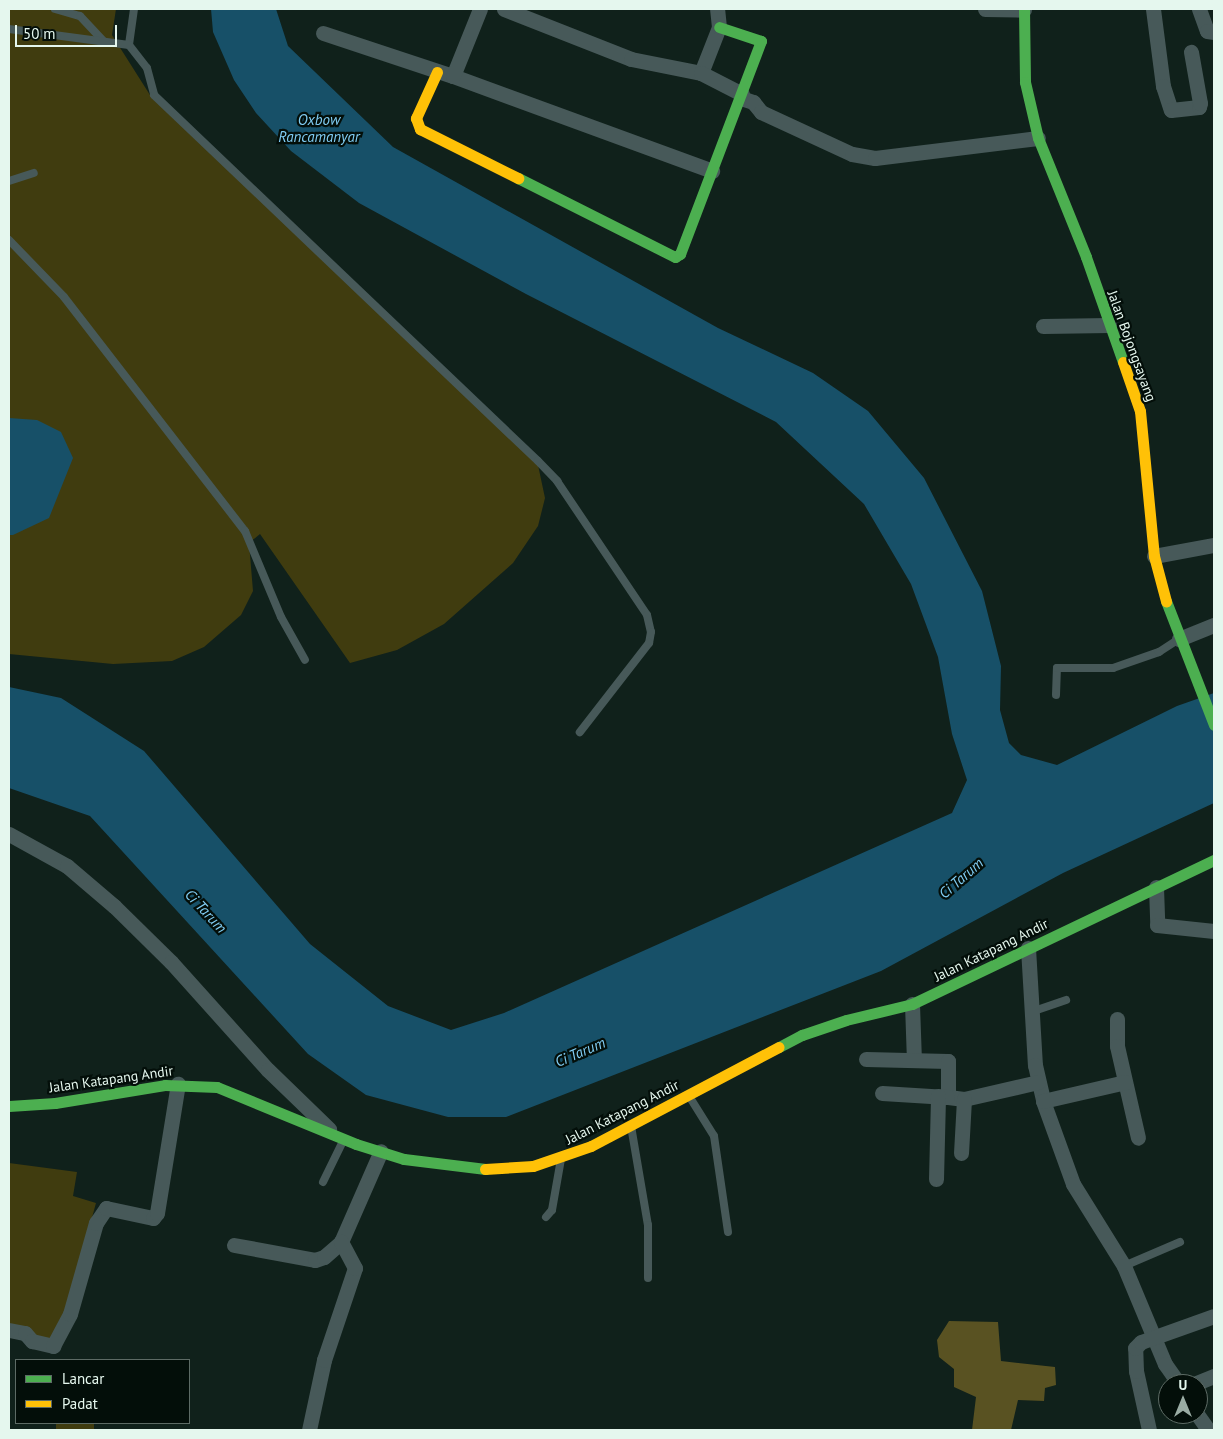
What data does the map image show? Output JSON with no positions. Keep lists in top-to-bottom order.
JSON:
{
  "streets": {
    "street": ["Jalan Bojongsayang", "Jalan Katapang Andir"]
  },
  "water": ["Oxbow Rancamanyar", "Ci Tarum"],
  "legend": ["Lancar", "Padat"],
  "scale_bar": "50 m",
  "north": "top"
}
